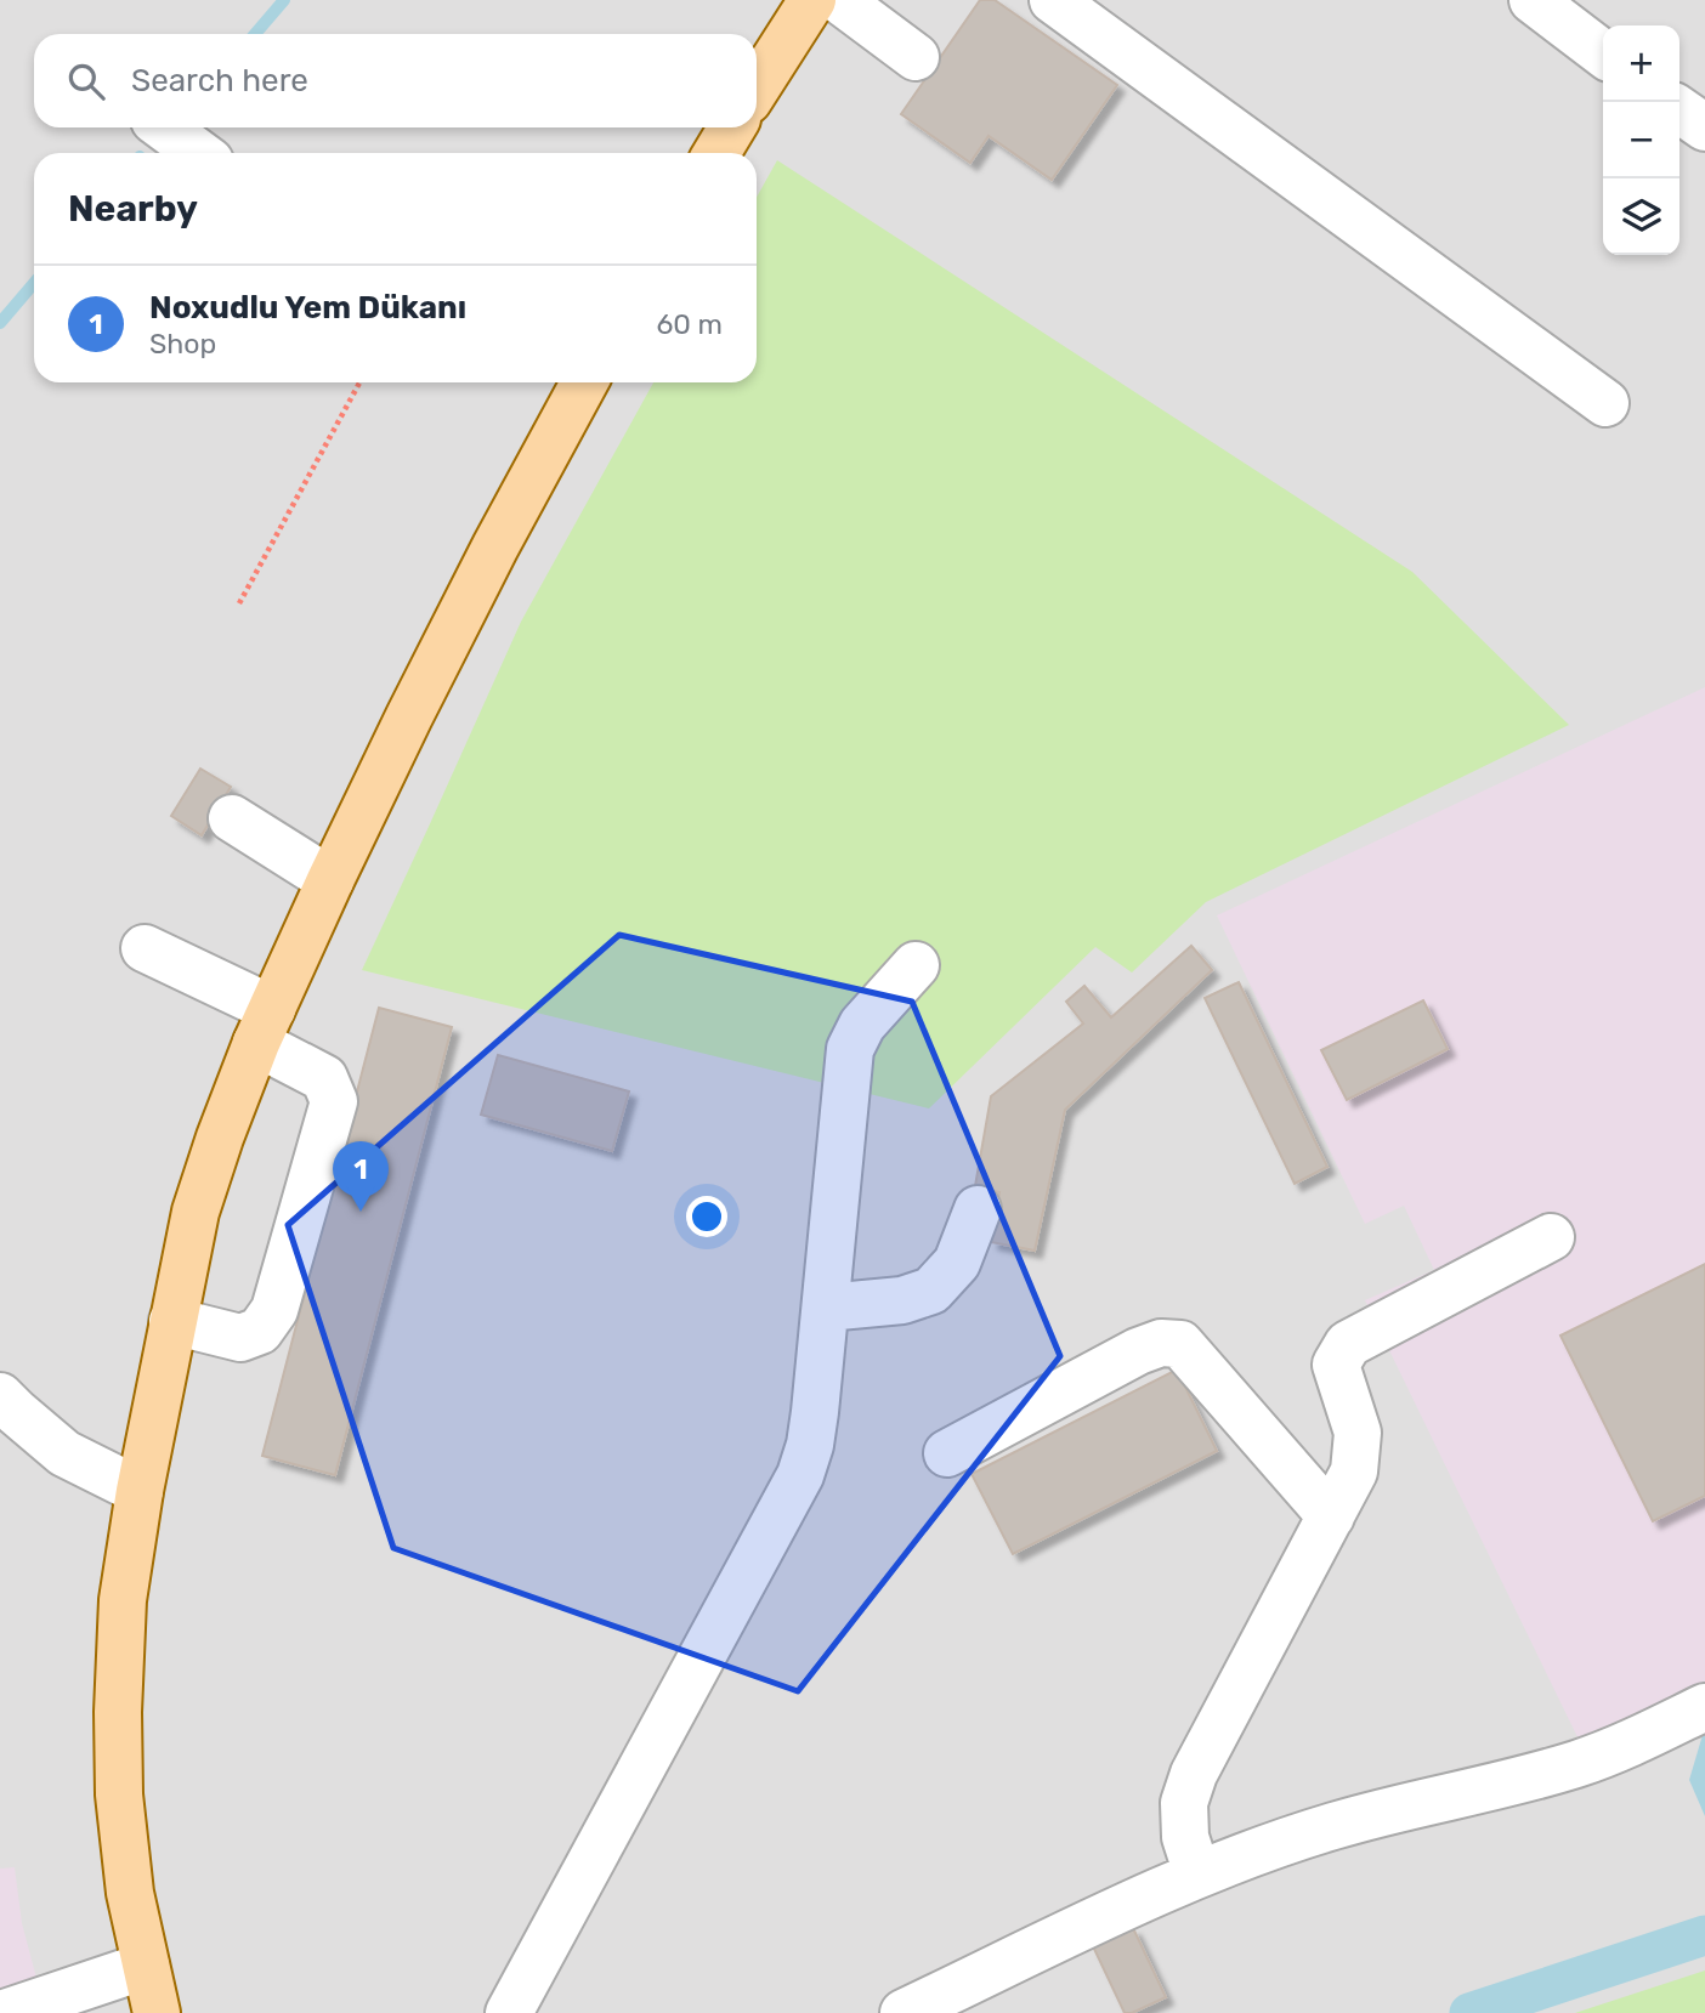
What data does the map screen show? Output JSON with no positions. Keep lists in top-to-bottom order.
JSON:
{
  "page": {
    "map_buttons": ["+", "−"],
    "search": "Search here",
    "heading": "Nearby",
    "list": [
      {
        "mark": "1",
        "name": "Noxudlu Yem Dükanı",
        "note": "Shop",
        "value": "60 m"
      }
    ],
    "pins": "1"
  }
}
